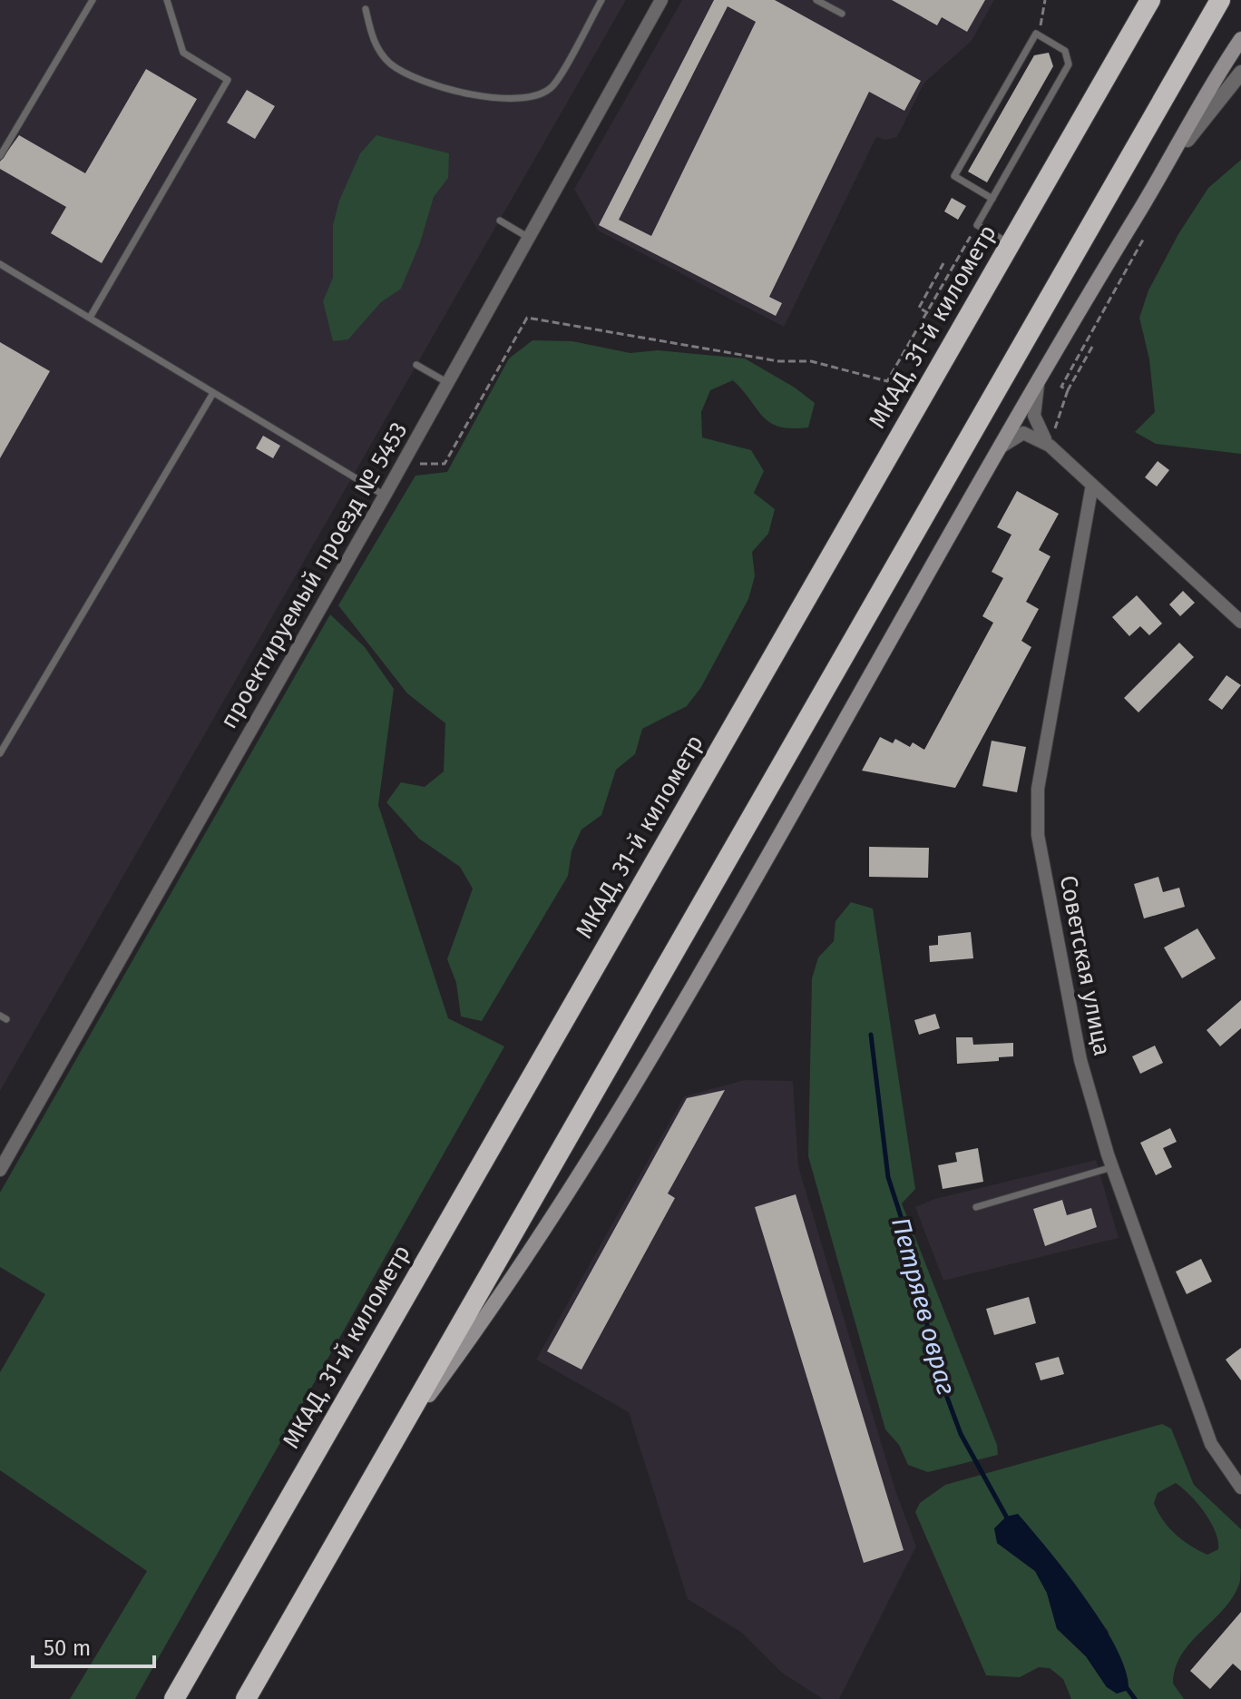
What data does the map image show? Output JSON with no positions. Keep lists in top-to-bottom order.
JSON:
{
  "streets": {
    "highway": ["МКАД, 31-й километр"],
    "street": ["проектируемый проезд № 5453", "Советская улица"]
  },
  "water": ["Петряев овраг"],
  "scale_bar": "50 m"
}
